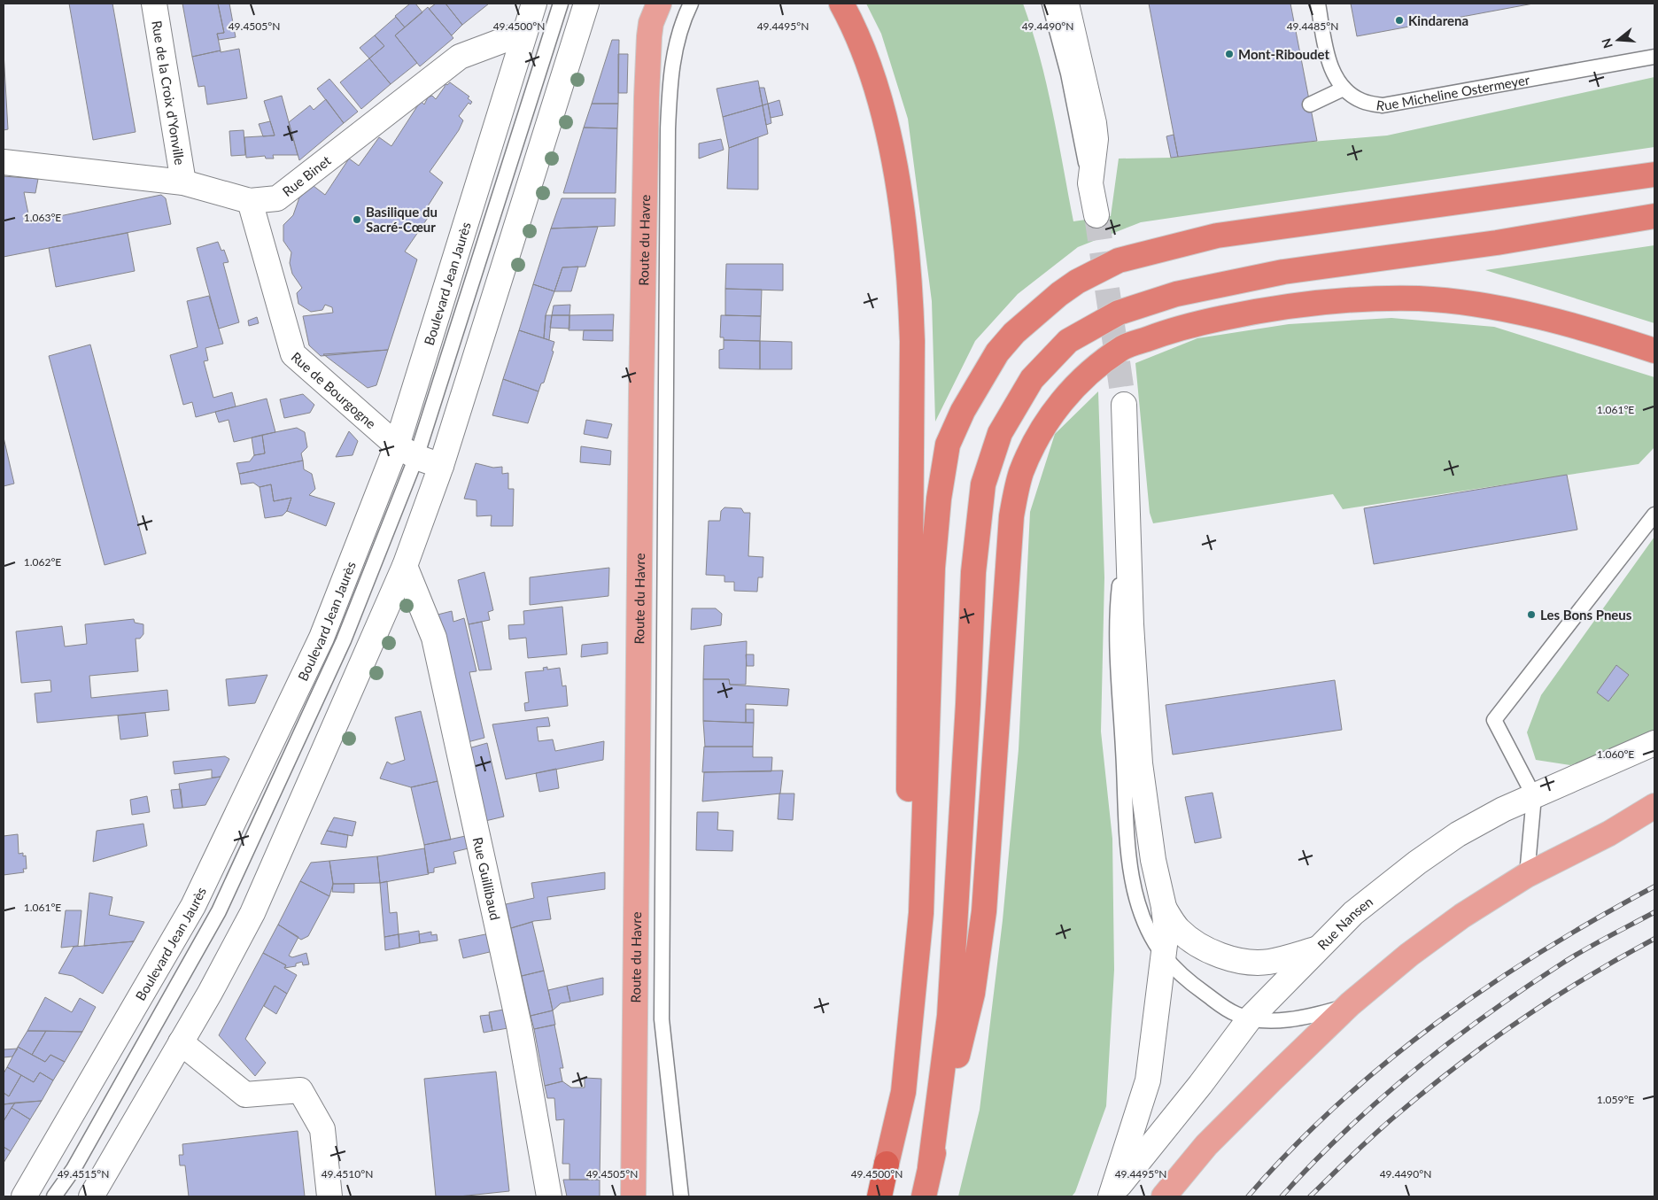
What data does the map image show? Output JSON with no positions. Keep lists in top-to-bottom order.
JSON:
{
  "streets": {
    "main road": [
      "Rue de la Croix d'Yonville",
      "Rue Binet",
      "Route du Havre",
      "Boulevard Jean Jaurès",
      "Rue de Bourgogne",
      "Rue Guillibaud",
      "Rue Nansen"
    ],
    "lane": ["Rue Micheline Ostermeyer"]
  },
  "crossings": [
    ["Rue de la Croix d'Yonville", "Rue Binet"],
    ["Rue Binet", "Boulevard Jean Jaurès"],
    ["Rue Binet", "Rue de Bourgogne"],
    ["Boulevard Jean Jaurès", "Rue de Bourgogne"]
  ],
  "places": [
    "Kindarena",
    "Mont-Riboudet",
    "Basilique du Sacré-Cœur",
    "Les Bons Pneus"
  ],
  "north": "left",
  "coordinates": [
    "49.4485°N",
    "49.4505°N",
    "49.4500°N",
    "49.4495°N",
    "49.4490°N",
    "1.063°E",
    "1.061°E",
    "1.062°E",
    "1.060°E",
    "1.059°E",
    "49.4515°N",
    "49.4510°N"
  ]
}
